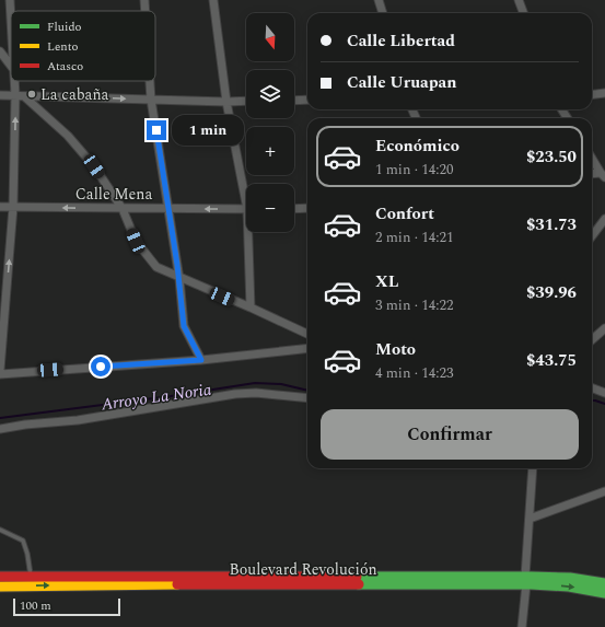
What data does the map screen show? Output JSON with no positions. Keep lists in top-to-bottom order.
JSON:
{
  "streets": {
    "main road": ["Boulevard Revolución"],
    "street": ["Calle Mena"]
  },
  "one_way": ["Calle Mena"],
  "water": ["Arroyo La Noria"],
  "places": ["La cabaña"],
  "legend": ["Fluido", "Lento", "Atasco"],
  "scale_bar": "100 m",
  "north": "bottom",
  "page": {
    "map_buttons": ["+", "−"],
    "banner": ["Calle Libertad", "Calle Uruapan"],
    "bubble": "1 min",
    "list": [
      {
        "name": "Económico",
        "note": "1 min · 14:20",
        "value": "$23.50"
      },
      {
        "name": "Confort",
        "note": "2 min · 14:21",
        "value": "$31.73"
      },
      {
        "name": "XL",
        "note": "3 min · 14:22",
        "value": "$39.96"
      },
      {
        "name": "Moto",
        "note": "4 min · 14:23",
        "value": "$43.75"
      }
    ],
    "buttons": "Confirmar",
    "scale": "100 m"
  }
}
